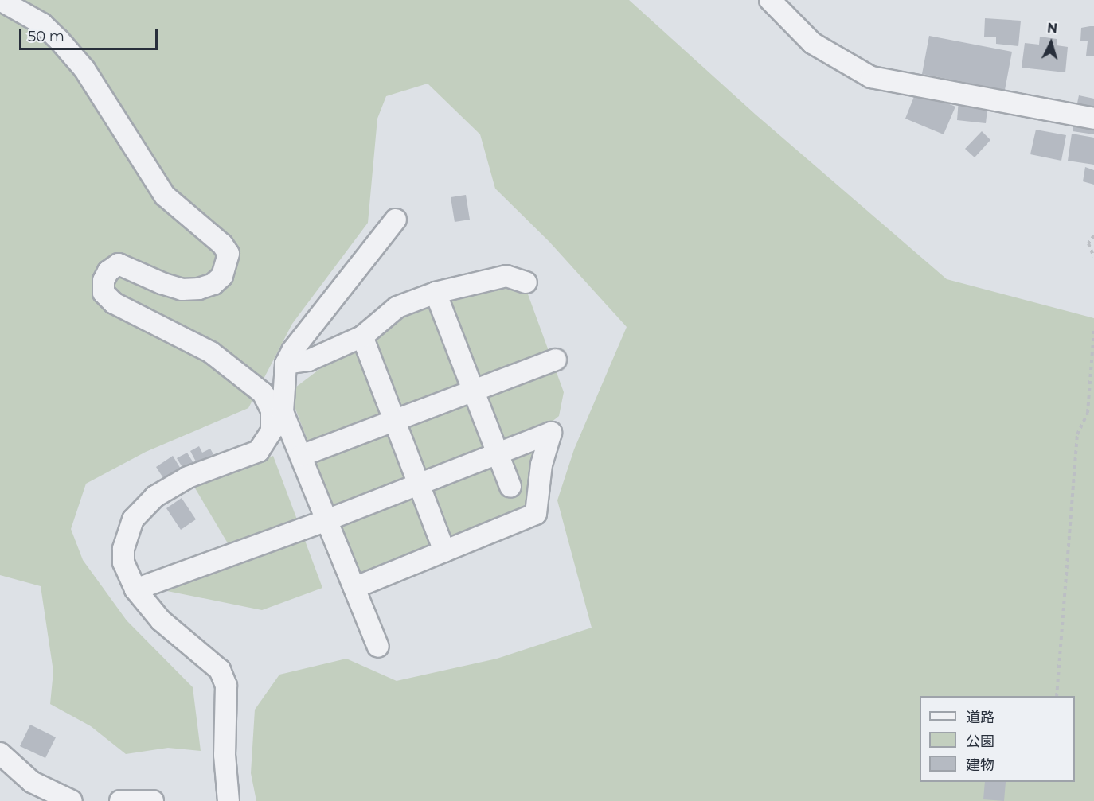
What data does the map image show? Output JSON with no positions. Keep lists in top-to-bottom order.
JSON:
{
  "legend": ["道路", "公園", "建物"],
  "scale_bar": "50 m",
  "north": "top"
}
